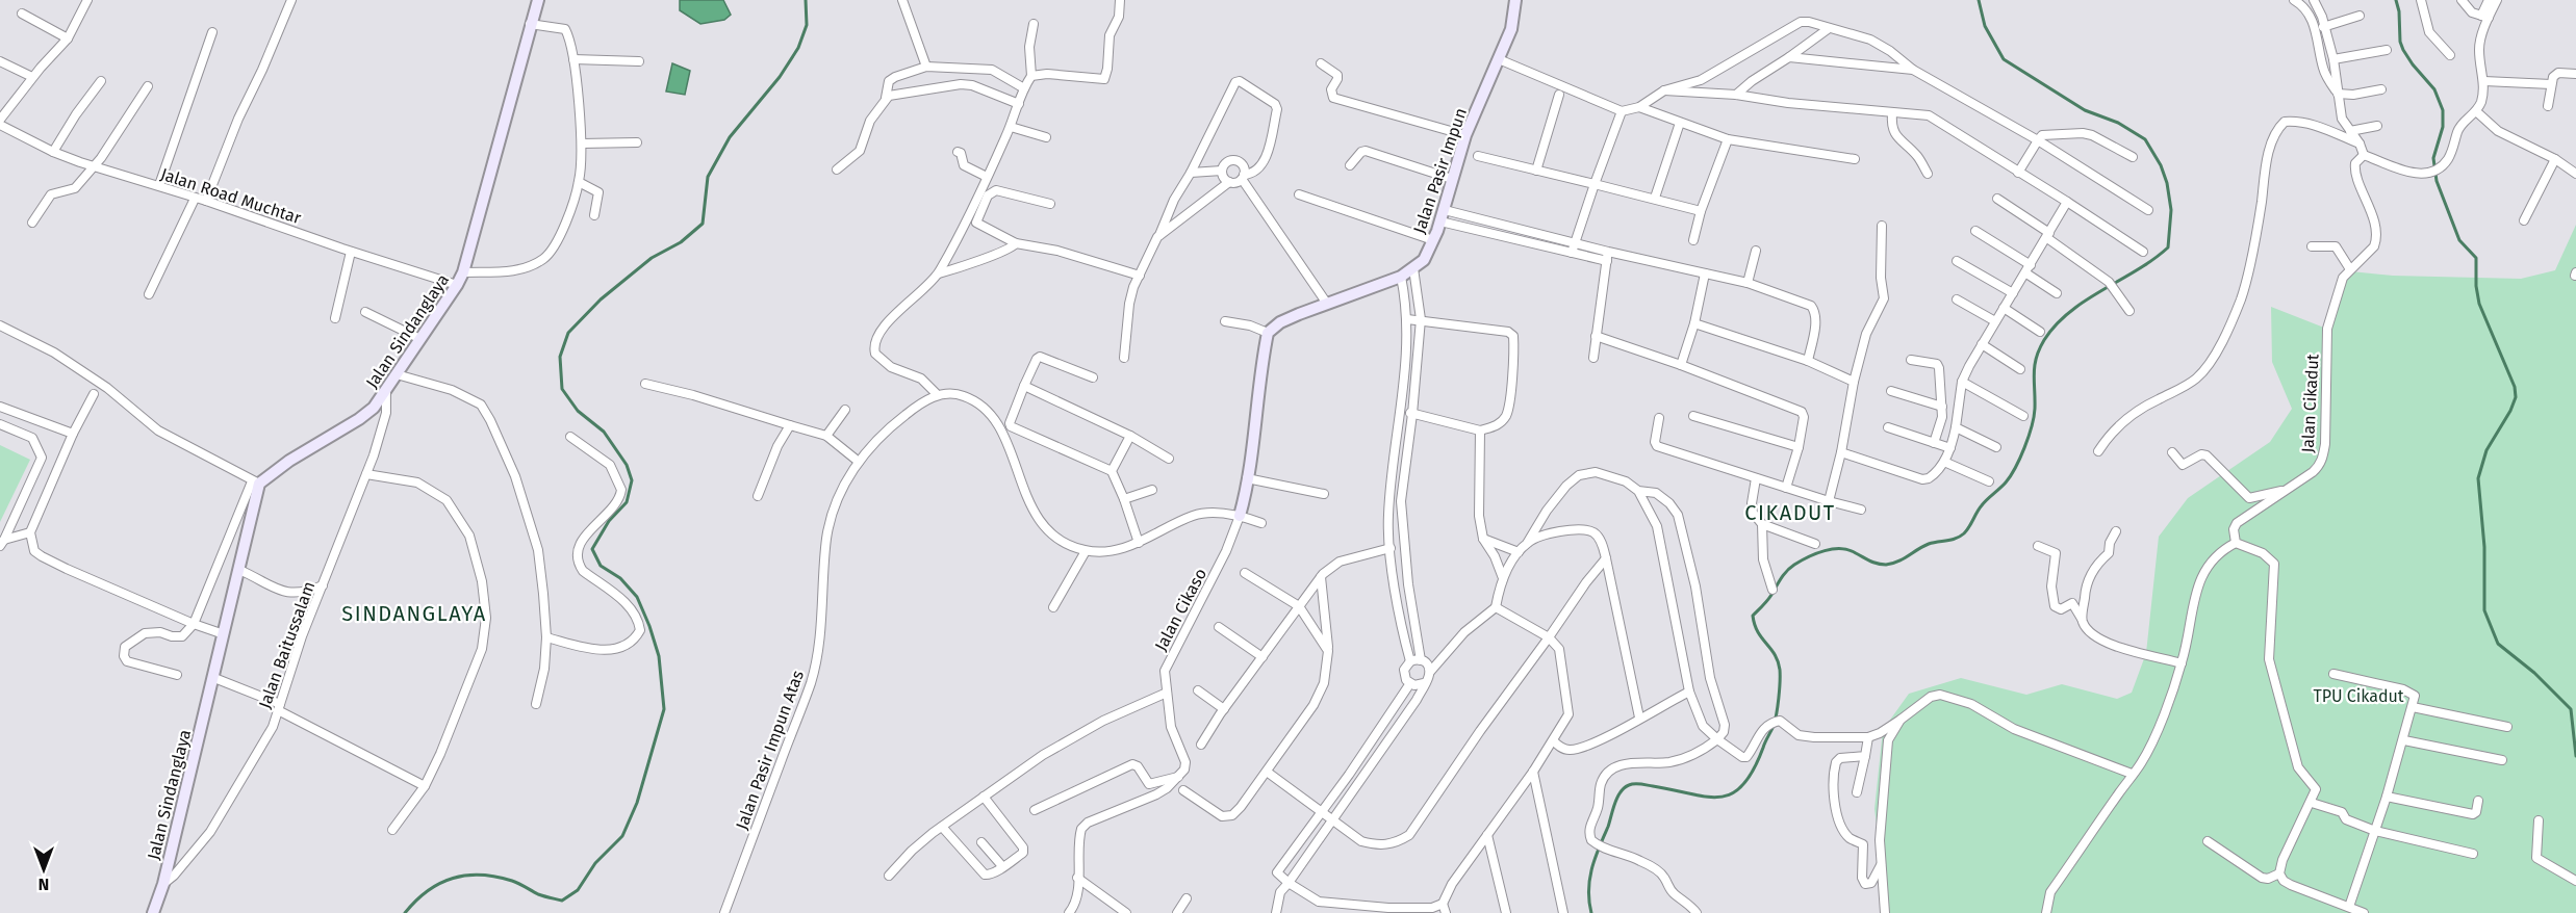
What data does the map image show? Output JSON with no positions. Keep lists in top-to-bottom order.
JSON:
{
  "streets": {
    "street": [
      "Jalan Pasir Impun",
      "Jalan Road Muchtar",
      "Jalan Sindanglaya",
      "Jalan Cikadut",
      "Jalan Cikaso",
      "Jalan Baitussalam",
      "Jalan Pasir Impun Atas"
    ]
  },
  "crossings": [
    ["Jalan Road Muchtar", "Jalan Sindanglaya"],
    ["Jalan Sindanglaya", "Jalan Baitussalam"]
  ],
  "districts": ["CIKADUT", "SINDANGLAYA"],
  "parks": ["TPU Cikadut"],
  "north": "bottom"
}
